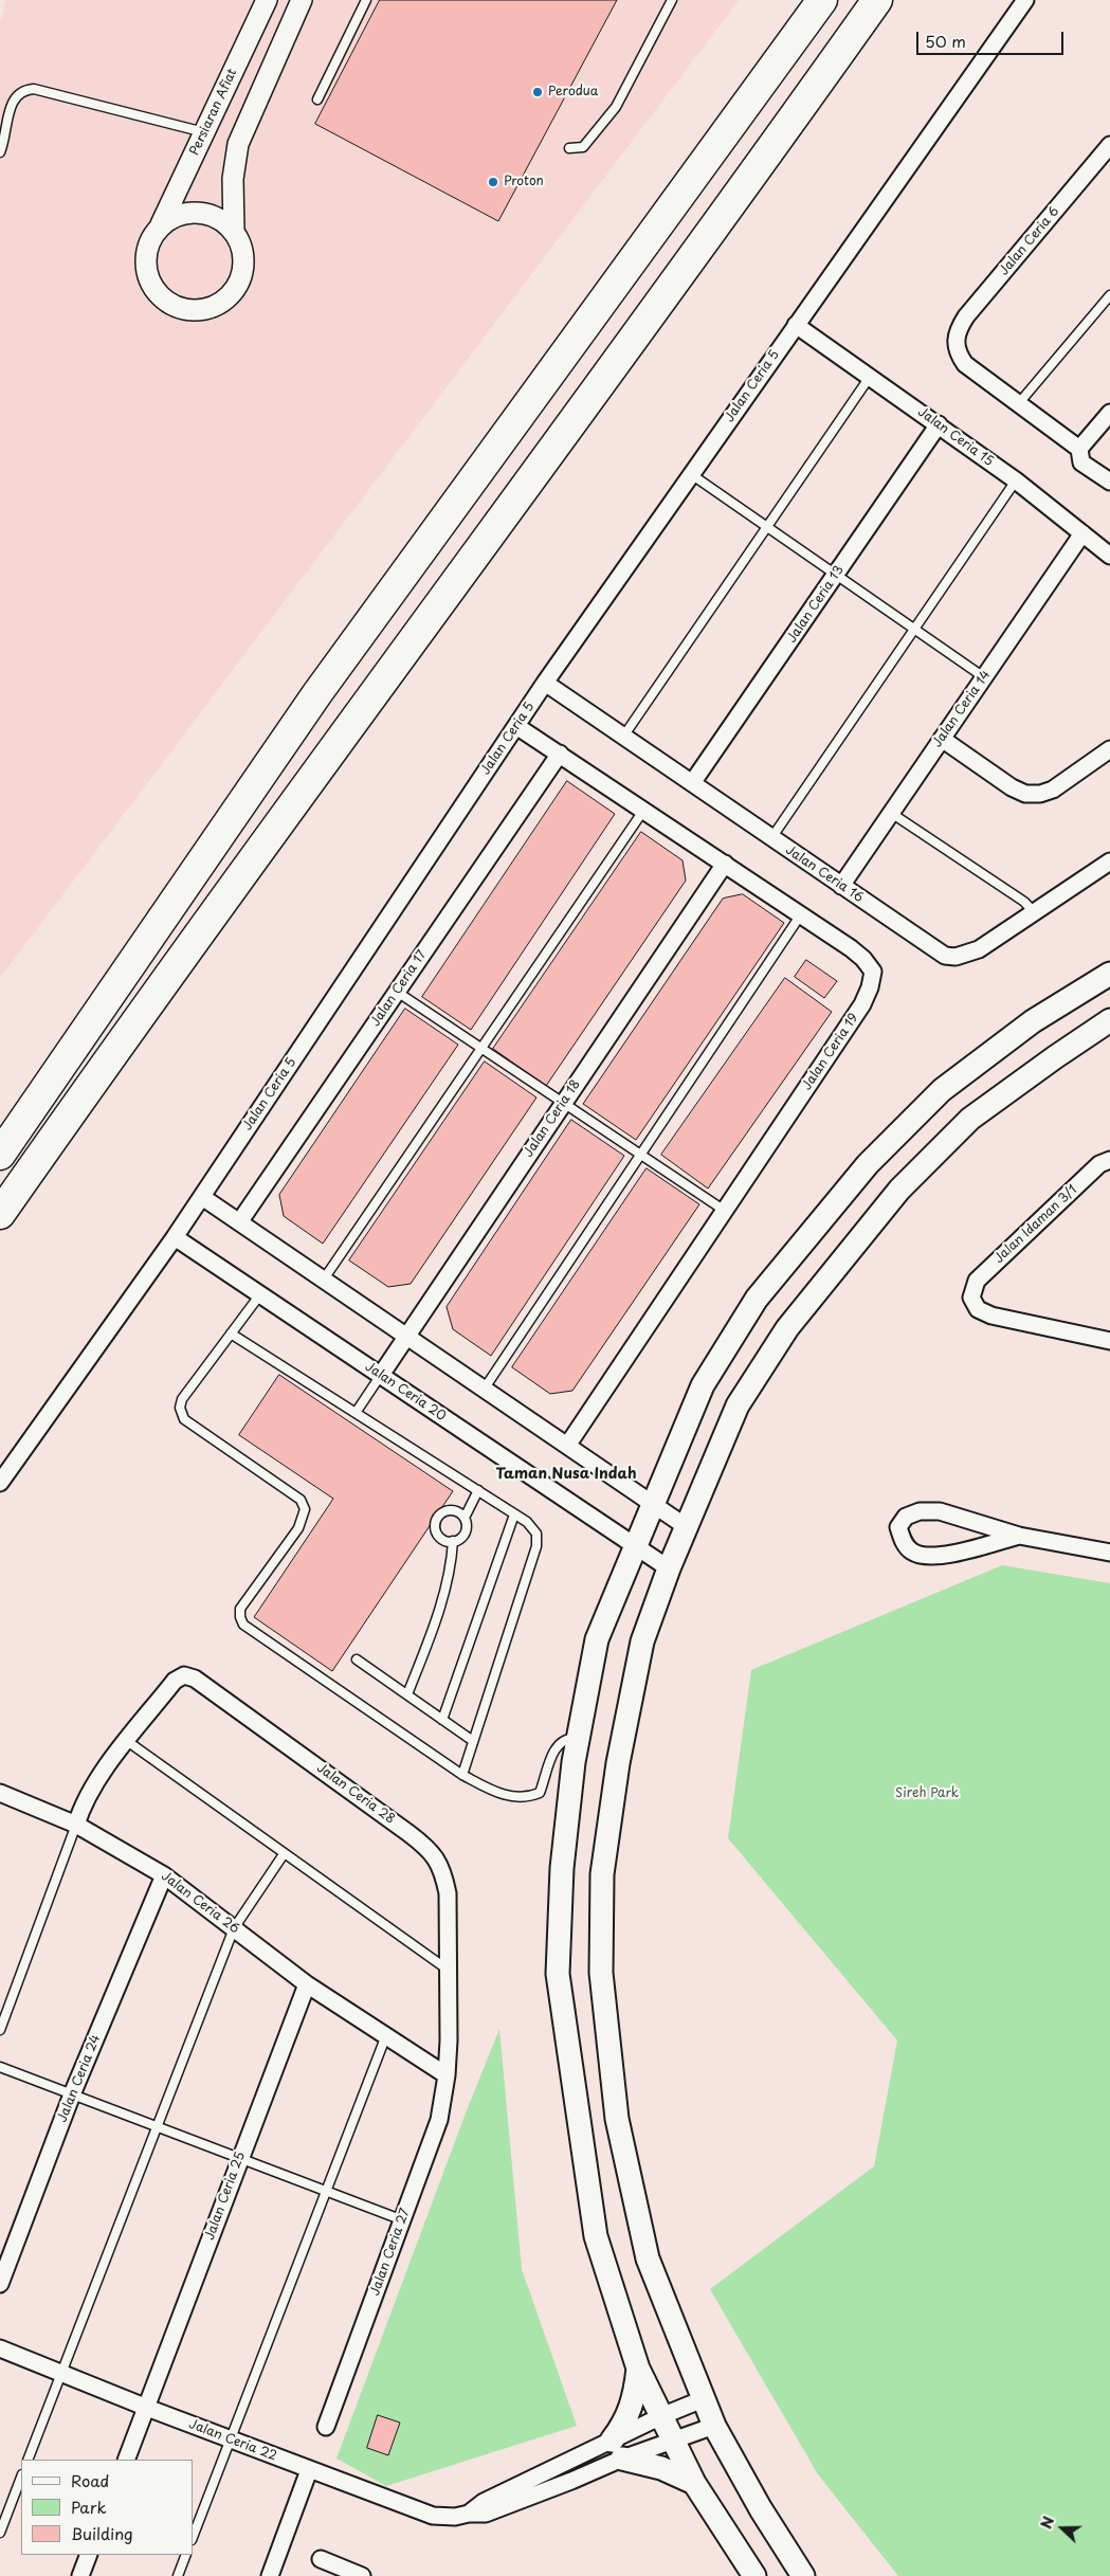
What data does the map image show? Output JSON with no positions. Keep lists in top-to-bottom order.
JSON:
{
  "streets": {
    "street": [
      "Persiaran Afiat",
      "Jalan Ceria 6",
      "Jalan Ceria 5",
      "Jalan Ceria 15",
      "Jalan Ceria 13",
      "Jalan Ceria 14",
      "Jalan Ceria 16",
      "Jalan Ceria 17",
      "Jalan Ceria 19",
      "Jalan Ceria 18",
      "Jalan Idaman 3/1",
      "Jalan Ceria 20",
      "Jalan Ceria 28",
      "Jalan Ceria 26",
      "Jalan Ceria 24",
      "Jalan Ceria 25",
      "Jalan Ceria 27",
      "Jalan Ceria 22"
    ]
  },
  "crossings": [
    ["Jalan Ceria 5", "Jalan Ceria 15"],
    ["Jalan Ceria 5", "Jalan Ceria 16"],
    ["Jalan Ceria 5", "Jalan Ceria 19"],
    ["Jalan Ceria 5", "Jalan Ceria 20"],
    ["Jalan Ceria 15", "Jalan Ceria 13"],
    ["Jalan Ceria 15", "Jalan Ceria 14"],
    ["Jalan Ceria 13", "Jalan Ceria 16"],
    ["Jalan Ceria 14", "Jalan Ceria 16"],
    ["Jalan Ceria 17", "Jalan Ceria 19"],
    ["Jalan Ceria 19", "Jalan Ceria 18"],
    ["Jalan Ceria 18", "Jalan Ceria 20"],
    ["Jalan Ceria 28", "Jalan Ceria 26"],
    ["Jalan Ceria 28", "Jalan Ceria 27"],
    ["Jalan Ceria 26", "Jalan Ceria 24"],
    ["Jalan Ceria 26", "Jalan Ceria 25"],
    ["Jalan Ceria 25", "Jalan Ceria 22"]
  ],
  "districts": ["Taman Nusa Indah"],
  "parks": ["Sireh Park"],
  "places": ["Perodua", "Proton"],
  "legend": ["Road", "Park", "Building"],
  "scale_bar": "50 m",
  "north": "left"
}
